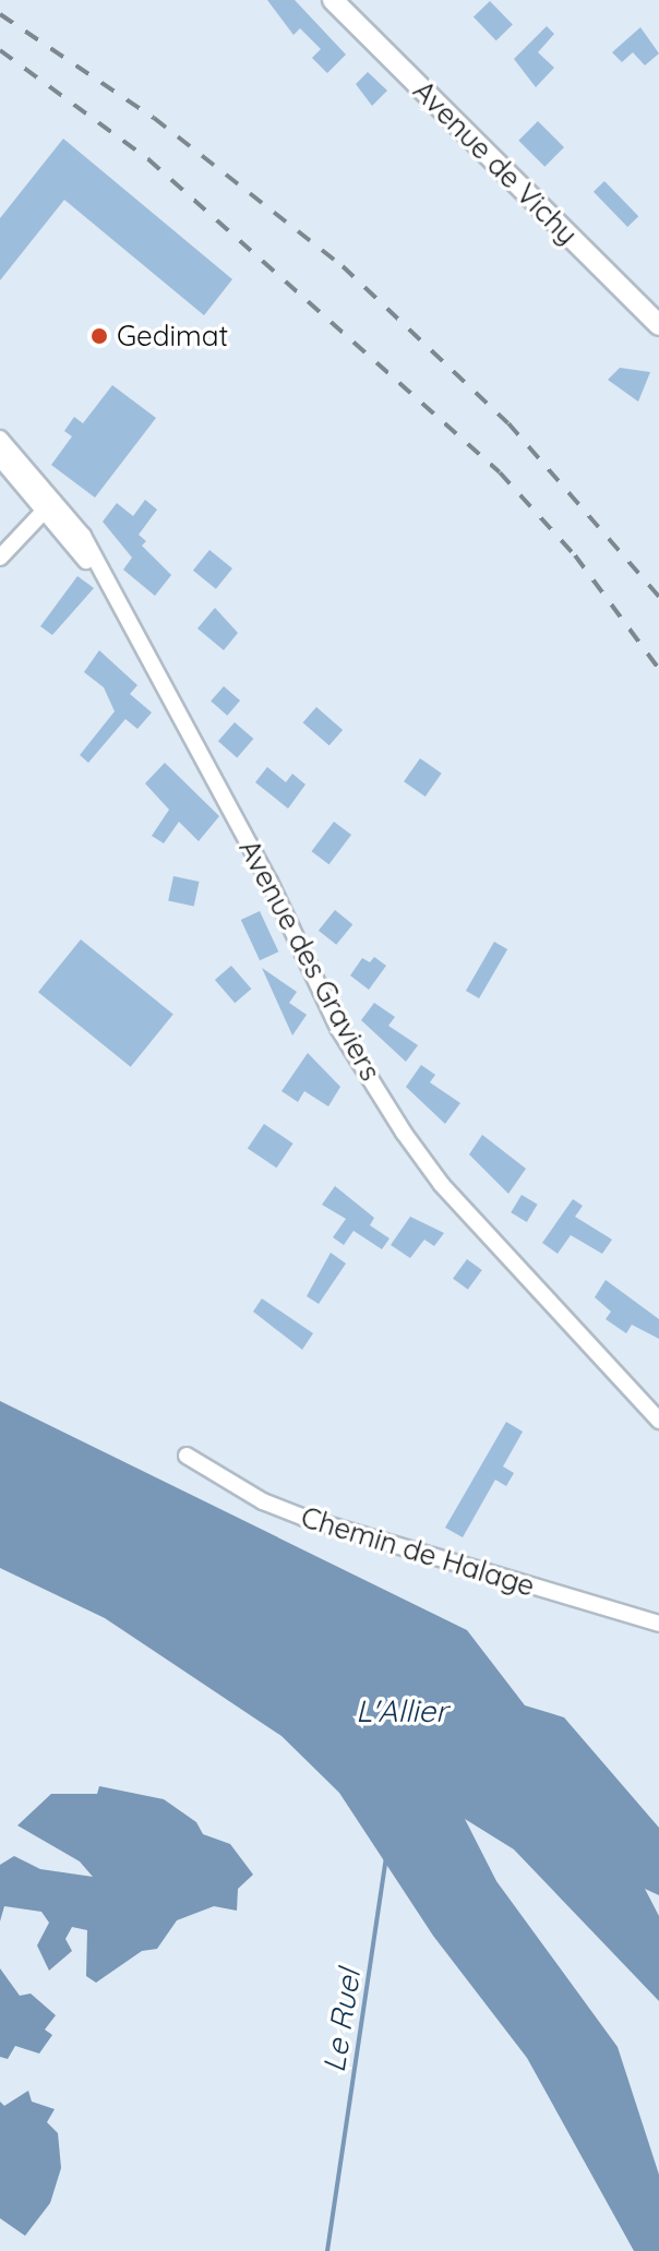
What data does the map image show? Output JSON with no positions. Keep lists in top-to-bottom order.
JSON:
{
  "streets": {
    "main road": ["Avenue de Vichy"],
    "street": ["Avenue des Graviers", "Chemin de Halage"]
  },
  "water": ["L'Allier", "Le Ruel"],
  "places": ["Gedimat"]
}
